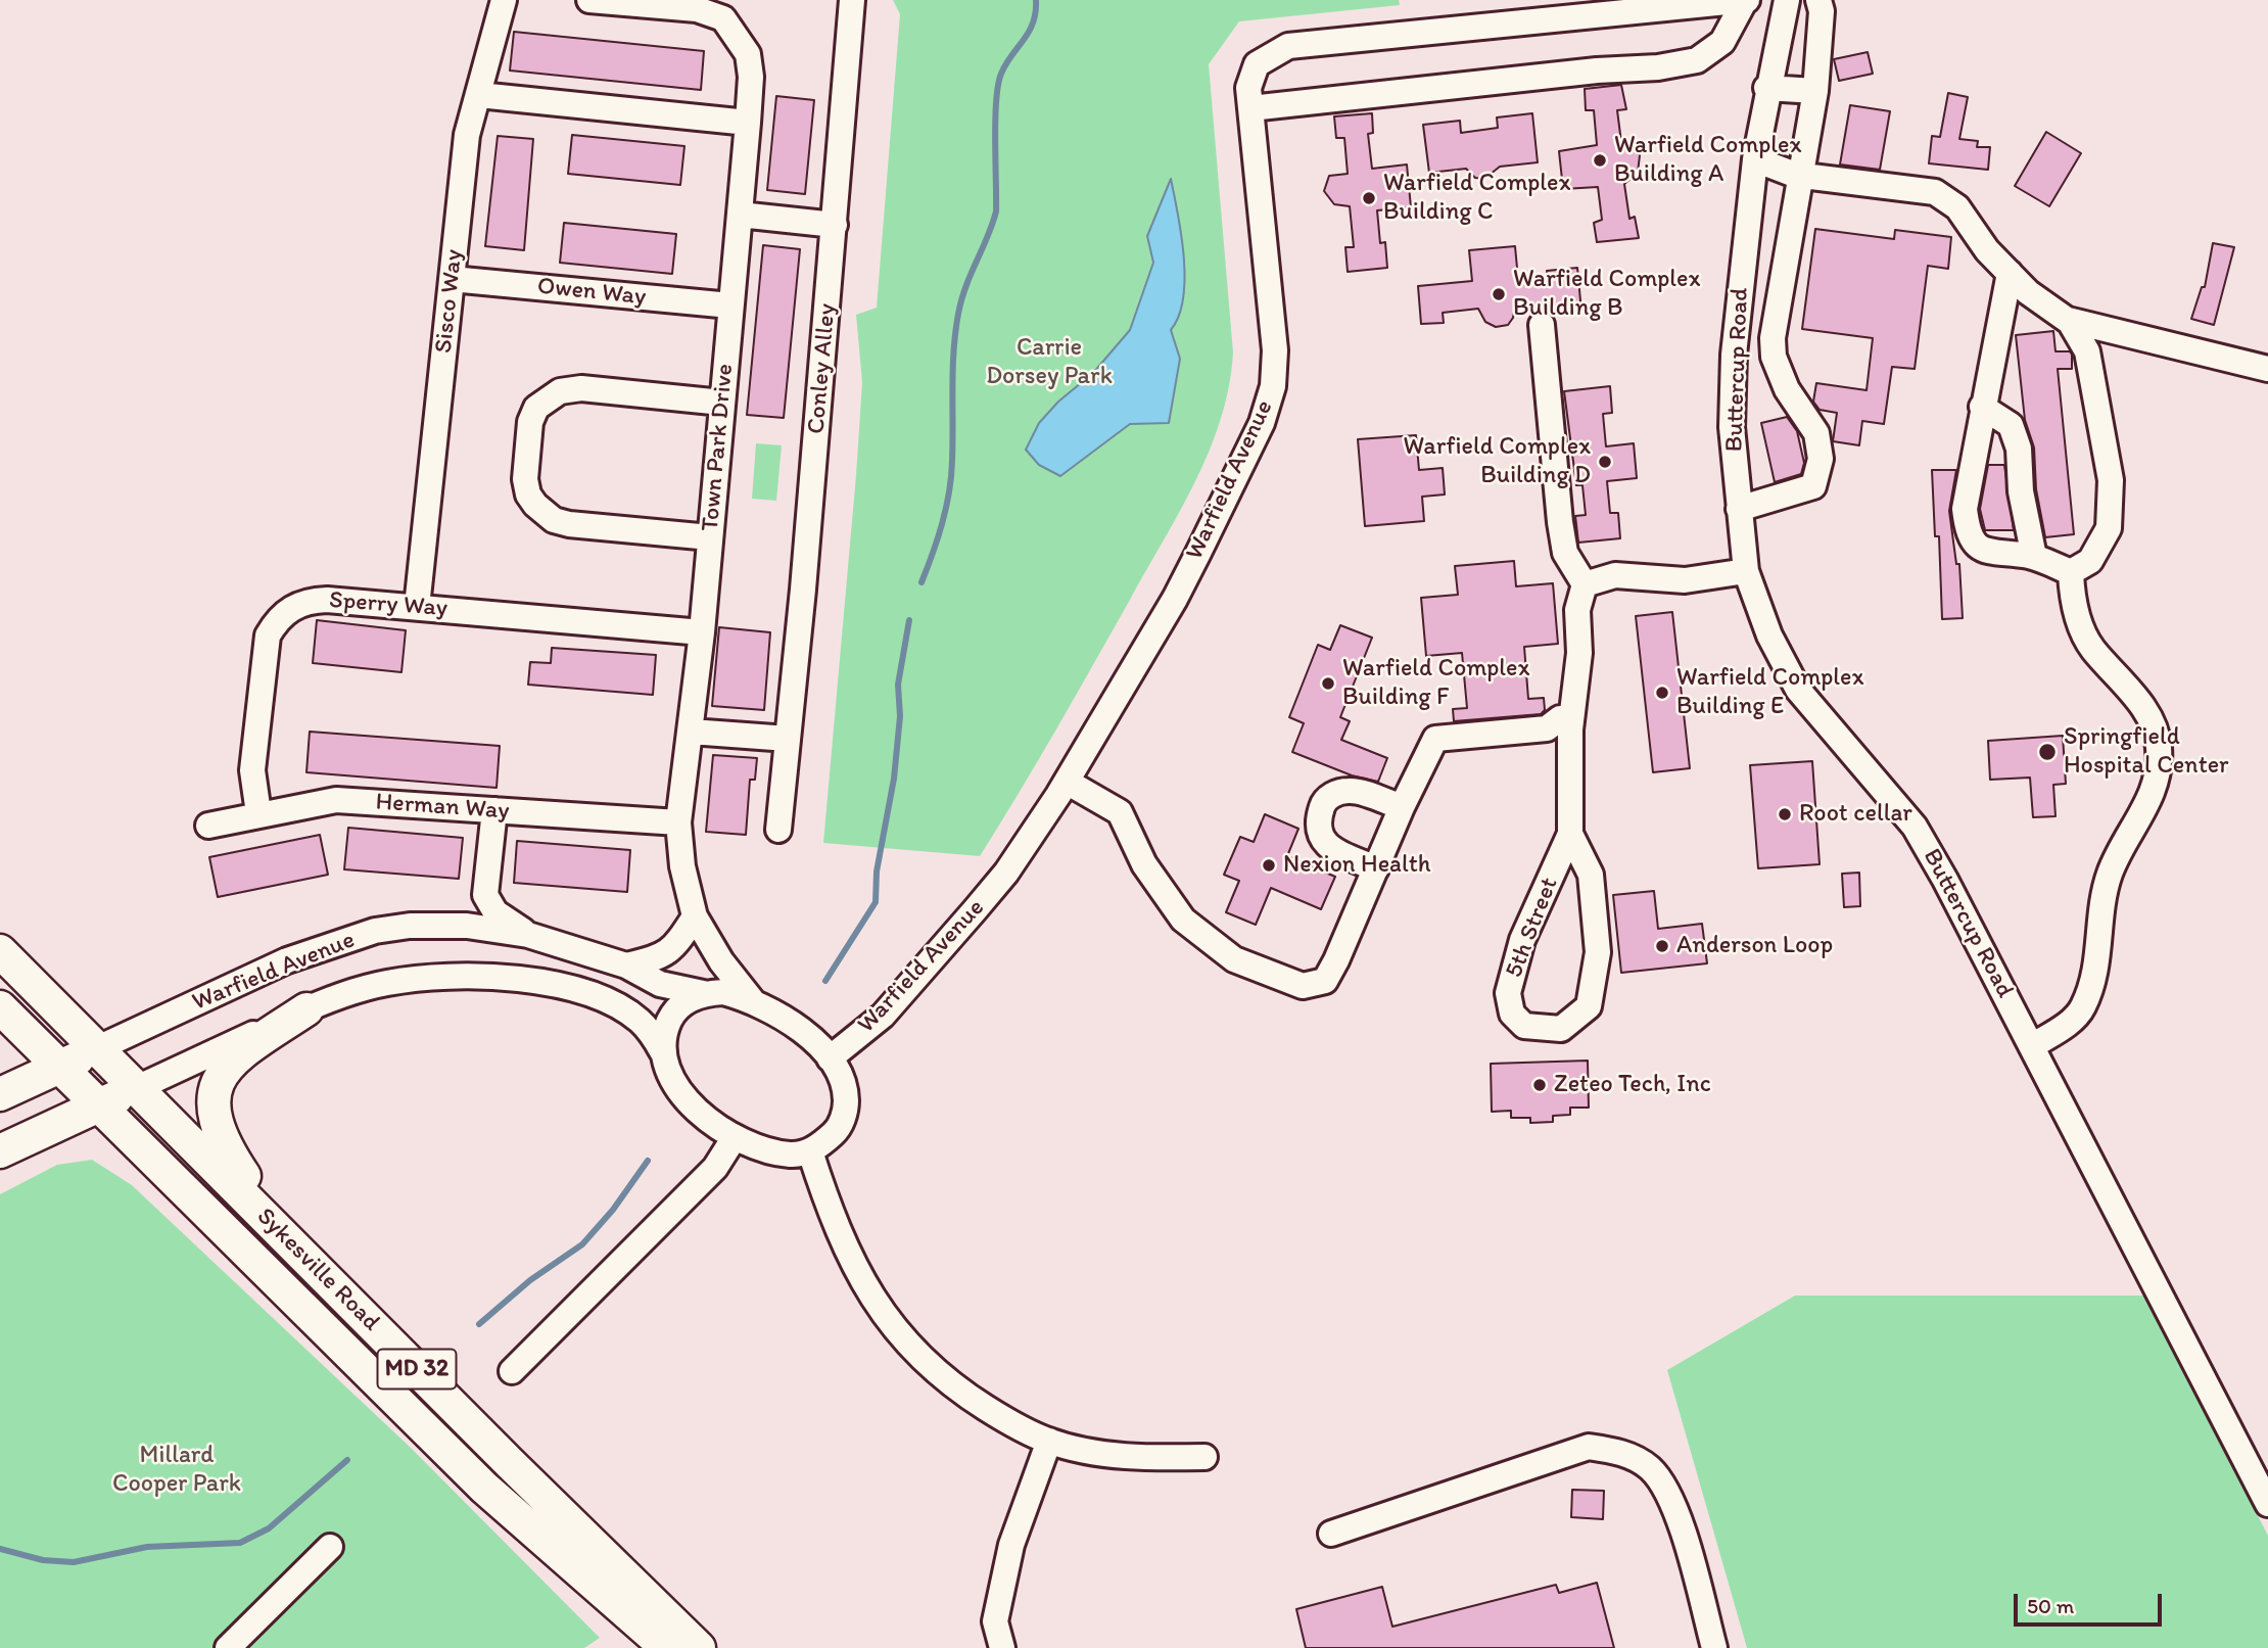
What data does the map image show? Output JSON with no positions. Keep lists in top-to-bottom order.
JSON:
{
  "streets": {
    "main road": ["Sykesville Road", "MD 32"],
    "street": [
      "Owen Way",
      "Sisco Way",
      "Conley Alley",
      "Buttercup Road",
      "Town Park Drive",
      "Warfield Avenue",
      "Sperry Way",
      "Herman Way",
      "5th Street"
    ]
  },
  "crossings": [
    ["Owen Way", "Sisco Way"],
    ["Owen Way", "Town Park Drive"],
    ["Sisco Way", "Sperry Way"],
    ["Town Park Drive", "Warfield Avenue"],
    ["Town Park Drive", "Sperry Way"],
    ["Town Park Drive", "Herman Way"],
    ["Warfield Avenue", "Sykesville Road"],
    ["Sperry Way", "Herman Way"]
  ],
  "parks": ["Carrie Dorsey Park", "Millard Cooper Park"],
  "places": [
    "Warfield Complex Building A",
    "Warfield Complex Building C",
    "Warfield Complex Building B",
    "Warfield Complex Building D",
    "Warfield Complex Building F",
    "Warfield Complex Building E",
    "Springfield Hospital Center",
    "Root cellar",
    "Nexion Health",
    "Anderson Loop",
    "Zeteo Tech, Inc"
  ],
  "scale_bar": "50 m"
}
